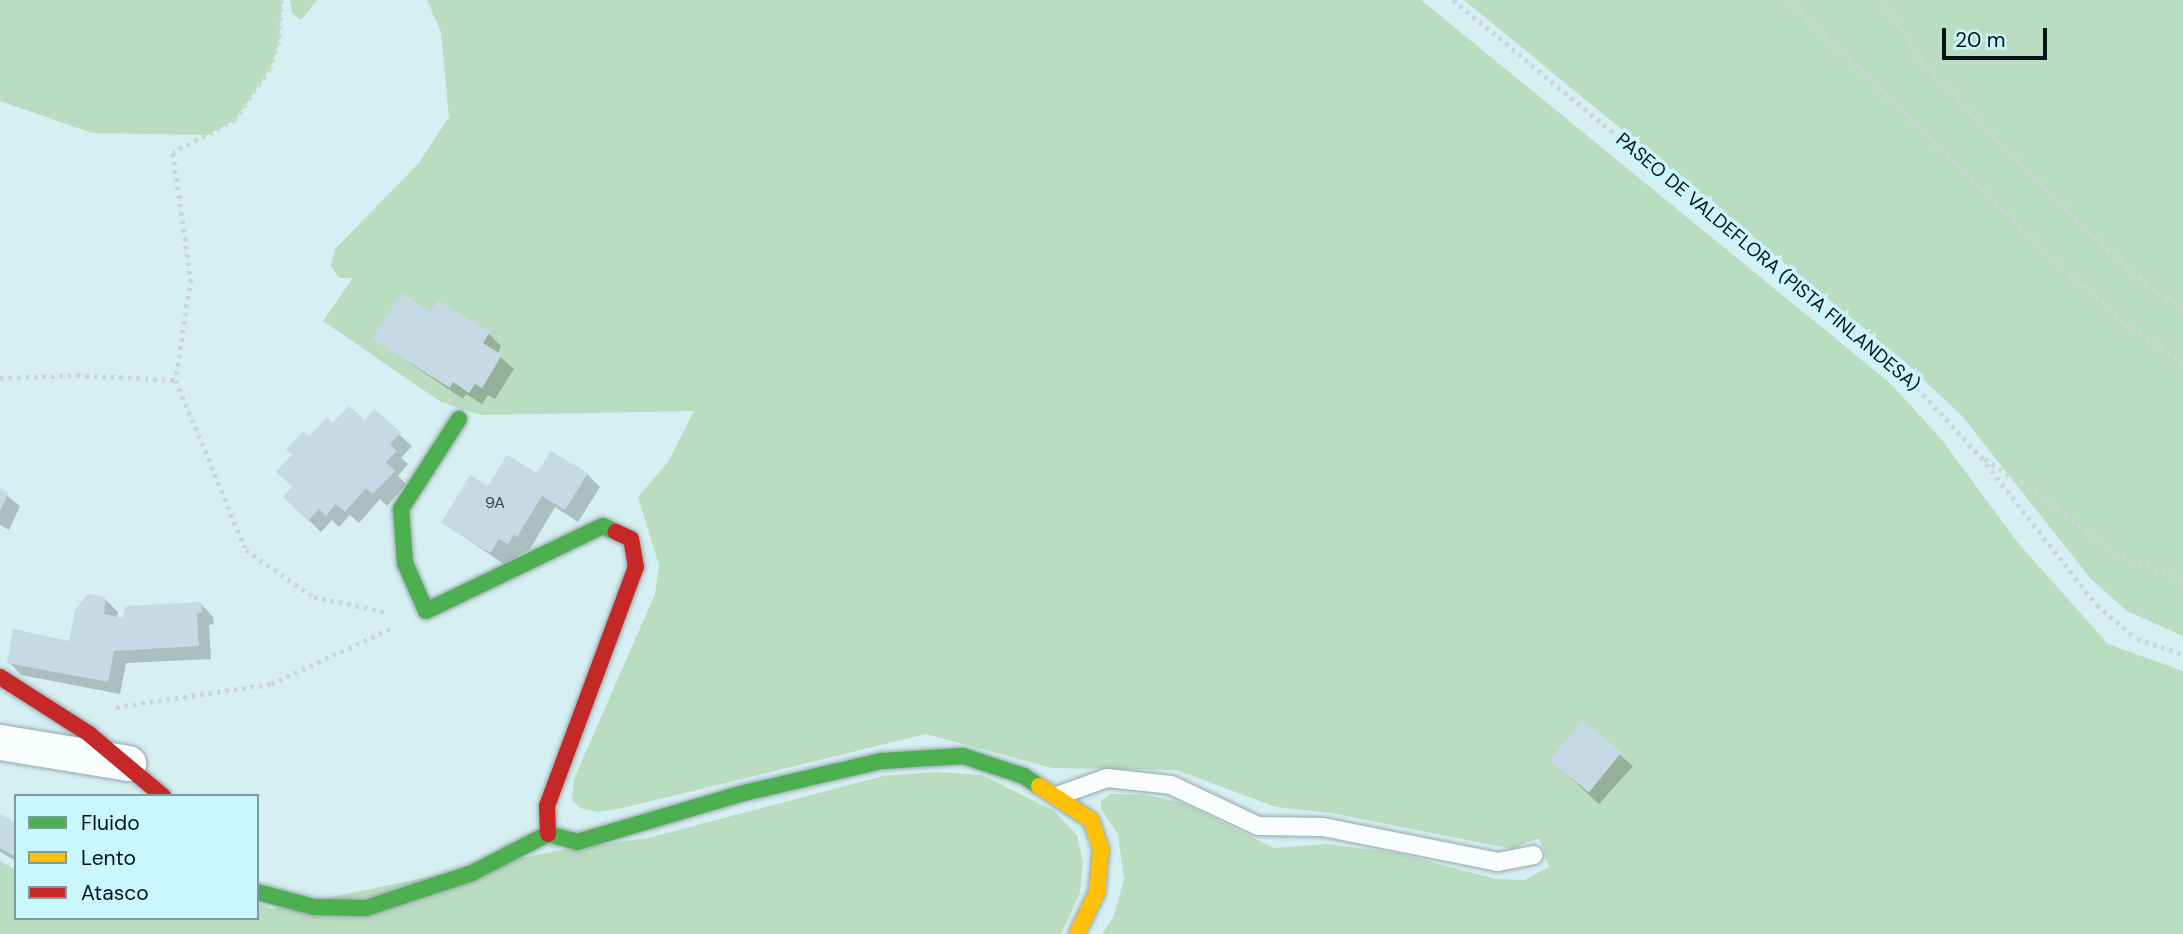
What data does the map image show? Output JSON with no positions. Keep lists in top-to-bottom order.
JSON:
{
  "streets": {
    "path": ["PASEO DE VALDEFLORA (PISTA FINLANDESA)"]
  },
  "house_numbers": ["9A"],
  "legend": ["Fluido", "Lento", "Atasco"],
  "scale_bar": "20 m"
}
